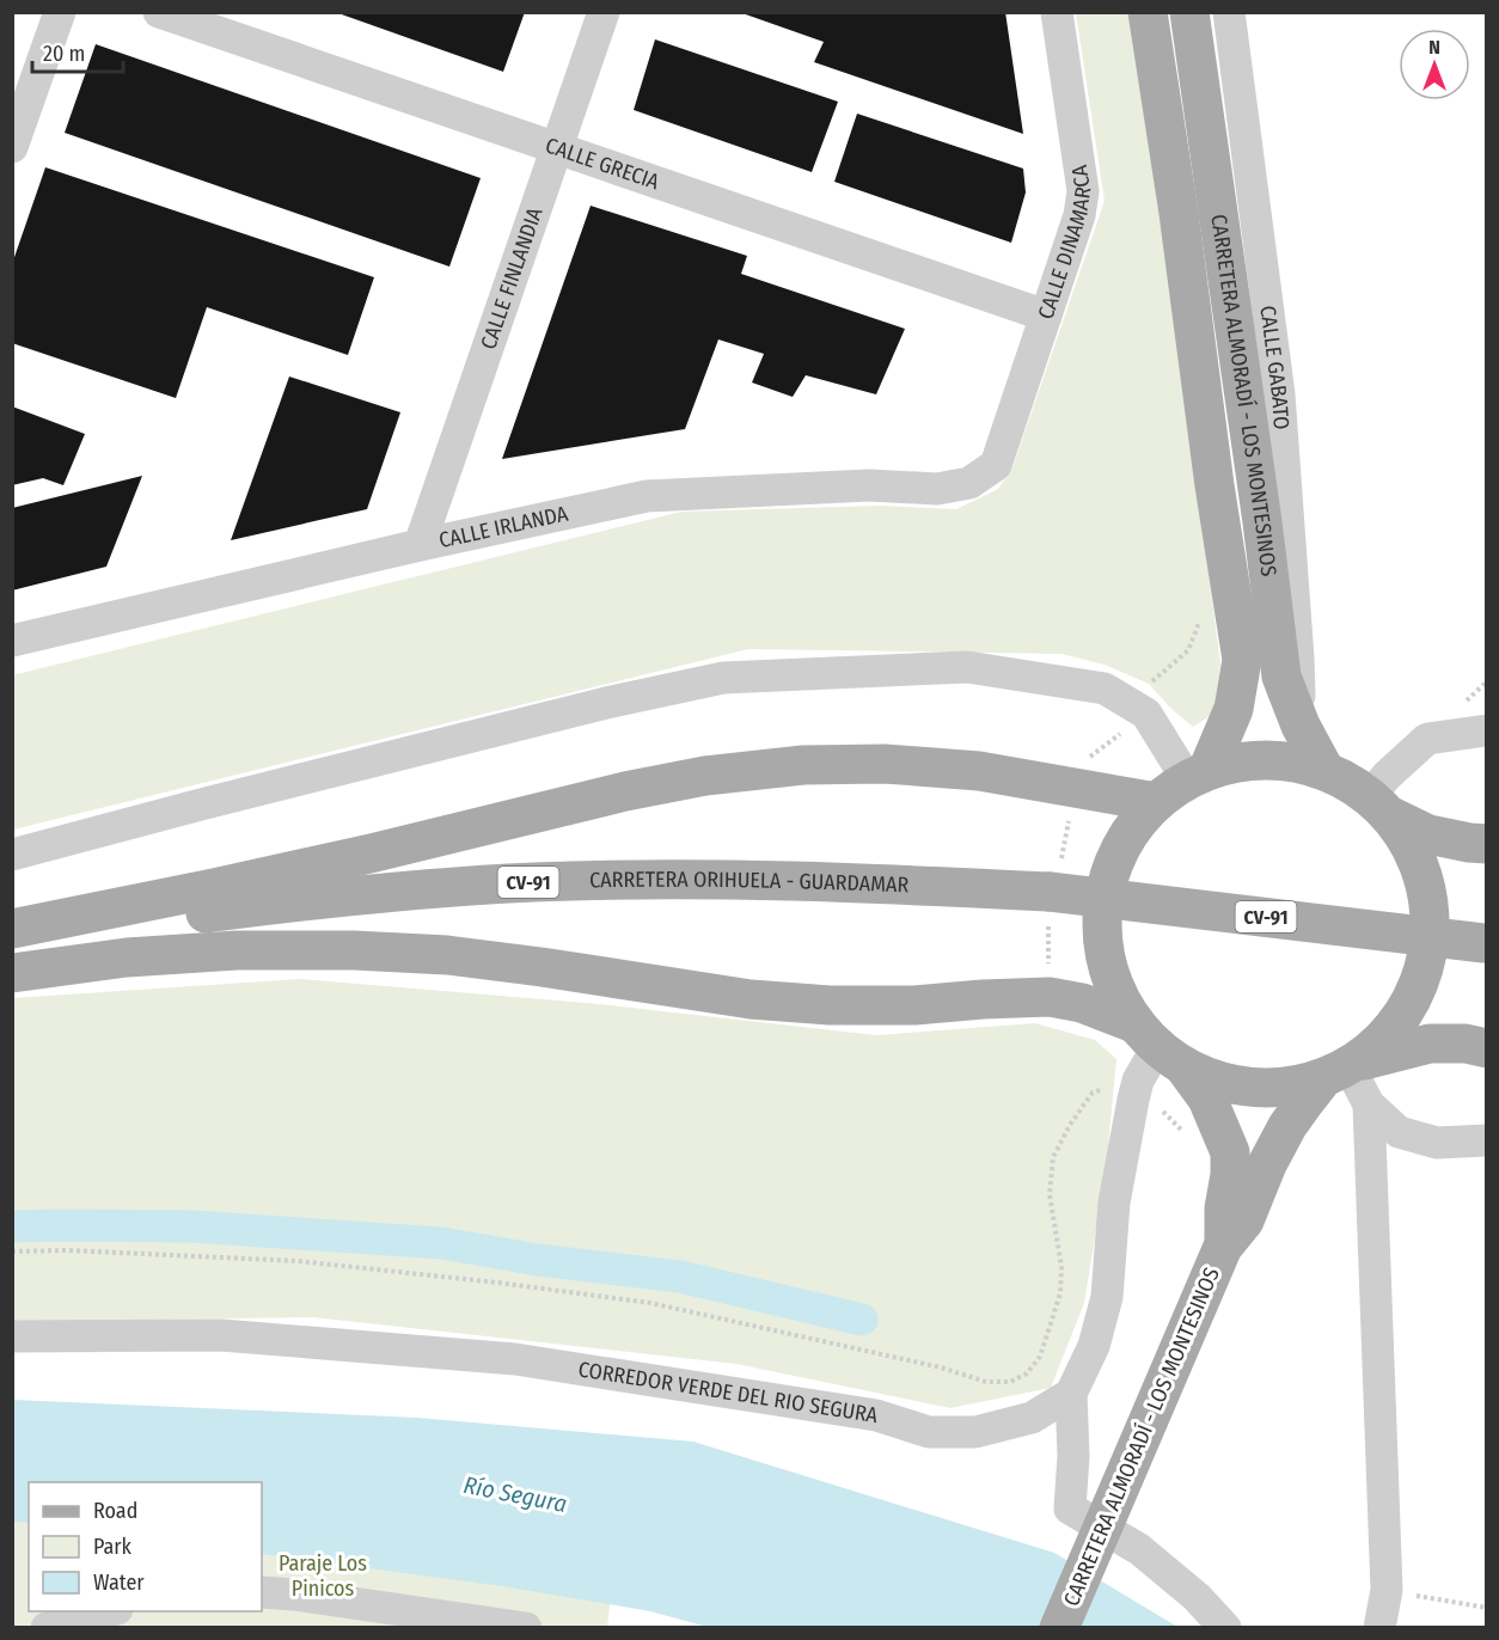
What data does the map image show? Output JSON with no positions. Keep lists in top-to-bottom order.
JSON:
{
  "streets": {
    "main road": ["CARRETERA ALMORADÍ - LOS MONTESINOS", "CV-91", "CARRETERA ORIHUELA - GUARDAMAR"],
    "street": [
      "CALLE GRECIA",
      "CALLE DINAMARCA",
      "CALLE FINLANDIA",
      "CALLE GABATO",
      "CALLE IRLANDA",
      "CORREDOR VERDE DEL RIO SEGURA"
    ]
  },
  "crossings": [
    ["CALLE GRECIA", "CALLE DINAMARCA"],
    ["CALLE GRECIA", "CALLE FINLANDIA"],
    ["CALLE DINAMARCA", "CALLE IRLANDA"],
    ["CALLE FINLANDIA", "CALLE IRLANDA"],
    ["CALLE GABATO", "CARRETERA ALMORADÍ - LOS MONTESINOS"]
  ],
  "water": ["Río Segura"],
  "parks": ["Paraje Los Pinicos"],
  "legend": ["Road", "Park", "Water"],
  "scale_bar": "20 m",
  "north": "top"
}
